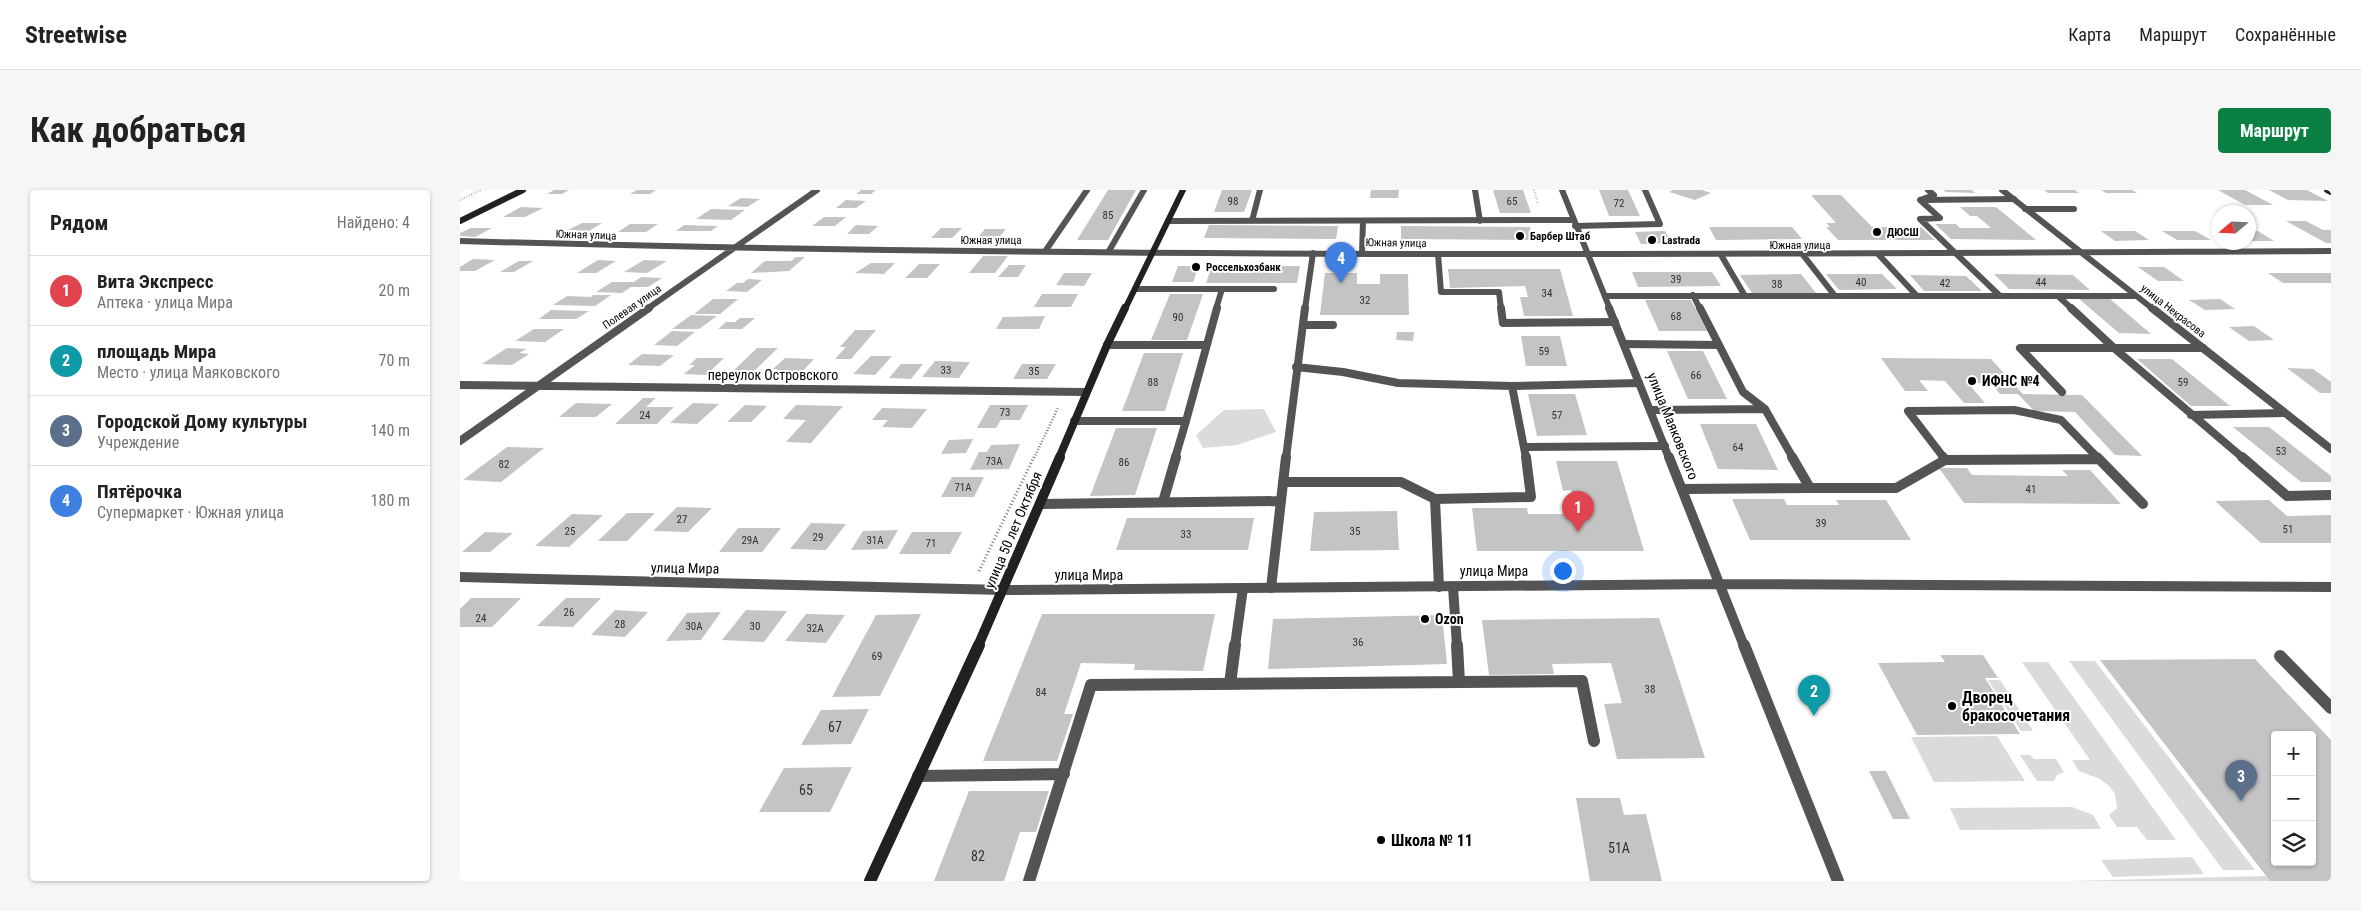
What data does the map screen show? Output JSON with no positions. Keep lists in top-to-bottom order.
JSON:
{
  "streets": {
    "main road": ["улица 50 лет Октября"],
    "street": [
      "Южная улица",
      "Полевая улица",
      "улица Некрасова",
      "переулок Островского",
      "улица Маяковского",
      "улица Мира"
    ]
  },
  "crossings": [
    ["Южная улица", "Полевая улица"],
    ["Южная улица", "улица Некрасова"],
    ["Южная улица", "улица Маяковского"],
    ["Южная улица", "улица 50 лет Октября"],
    ["Полевая улица", "переулок Островского"],
    ["переулок Островского", "улица 50 лет Октября"],
    ["улица Маяковского", "улица Мира"],
    ["улица 50 лет Октября", "улица Мира"]
  ],
  "places": [
    "ДЮСШ",
    "Барбер Штаб",
    "Lastrada",
    "Россельхозбанк",
    "ИФНС №4",
    "Ozon",
    "Дворец бракосочетания",
    "Школа № 11"
  ],
  "house_numbers": [
    "98",
    "65",
    "72",
    "85",
    "39",
    "40",
    "44",
    "42",
    "38",
    "34",
    "32",
    "68",
    "90",
    "59",
    "33",
    "35",
    "66",
    "88",
    "59",
    "73",
    "24",
    "57",
    "64",
    "53",
    "73А",
    "86",
    "82",
    "71А",
    "41",
    "27",
    "39",
    "51",
    "25",
    "35",
    "33",
    "29",
    "29А",
    "31А",
    "71",
    "26",
    "24",
    "28",
    "30А",
    "30",
    "32А",
    "36",
    "69",
    "38",
    "84",
    "67",
    "65",
    "51А",
    "82"
  ],
  "north": "left",
  "page": {
    "header": "Streetwise",
    "nav": ["Карта", "Маршрут", "Сохранённые"],
    "buttons": "Маршрут",
    "title": "Как добраться",
    "heading": ["Рядом", "Найдено: 4"],
    "pins": [
      "4",
      "1",
      "2",
      "3"
    ],
    "list": [
      {
        "mark": "1",
        "name": "Вита Экспресс",
        "note": "Аптека · улица Мира",
        "value": "20 m"
      },
      {
        "mark": "2",
        "name": "площадь Мира",
        "note": "Место · улица Маяковского",
        "value": "70 m"
      },
      {
        "mark": "3",
        "name": "Городской Дому культуры",
        "note": "Учреждение",
        "value": "140 m"
      },
      {
        "mark": "4",
        "name": "Пятёрочка",
        "note": "Супермаркет · Южная улица",
        "value": "180 m"
      }
    ],
    "map_buttons": ["+", "−"]
  }
}
